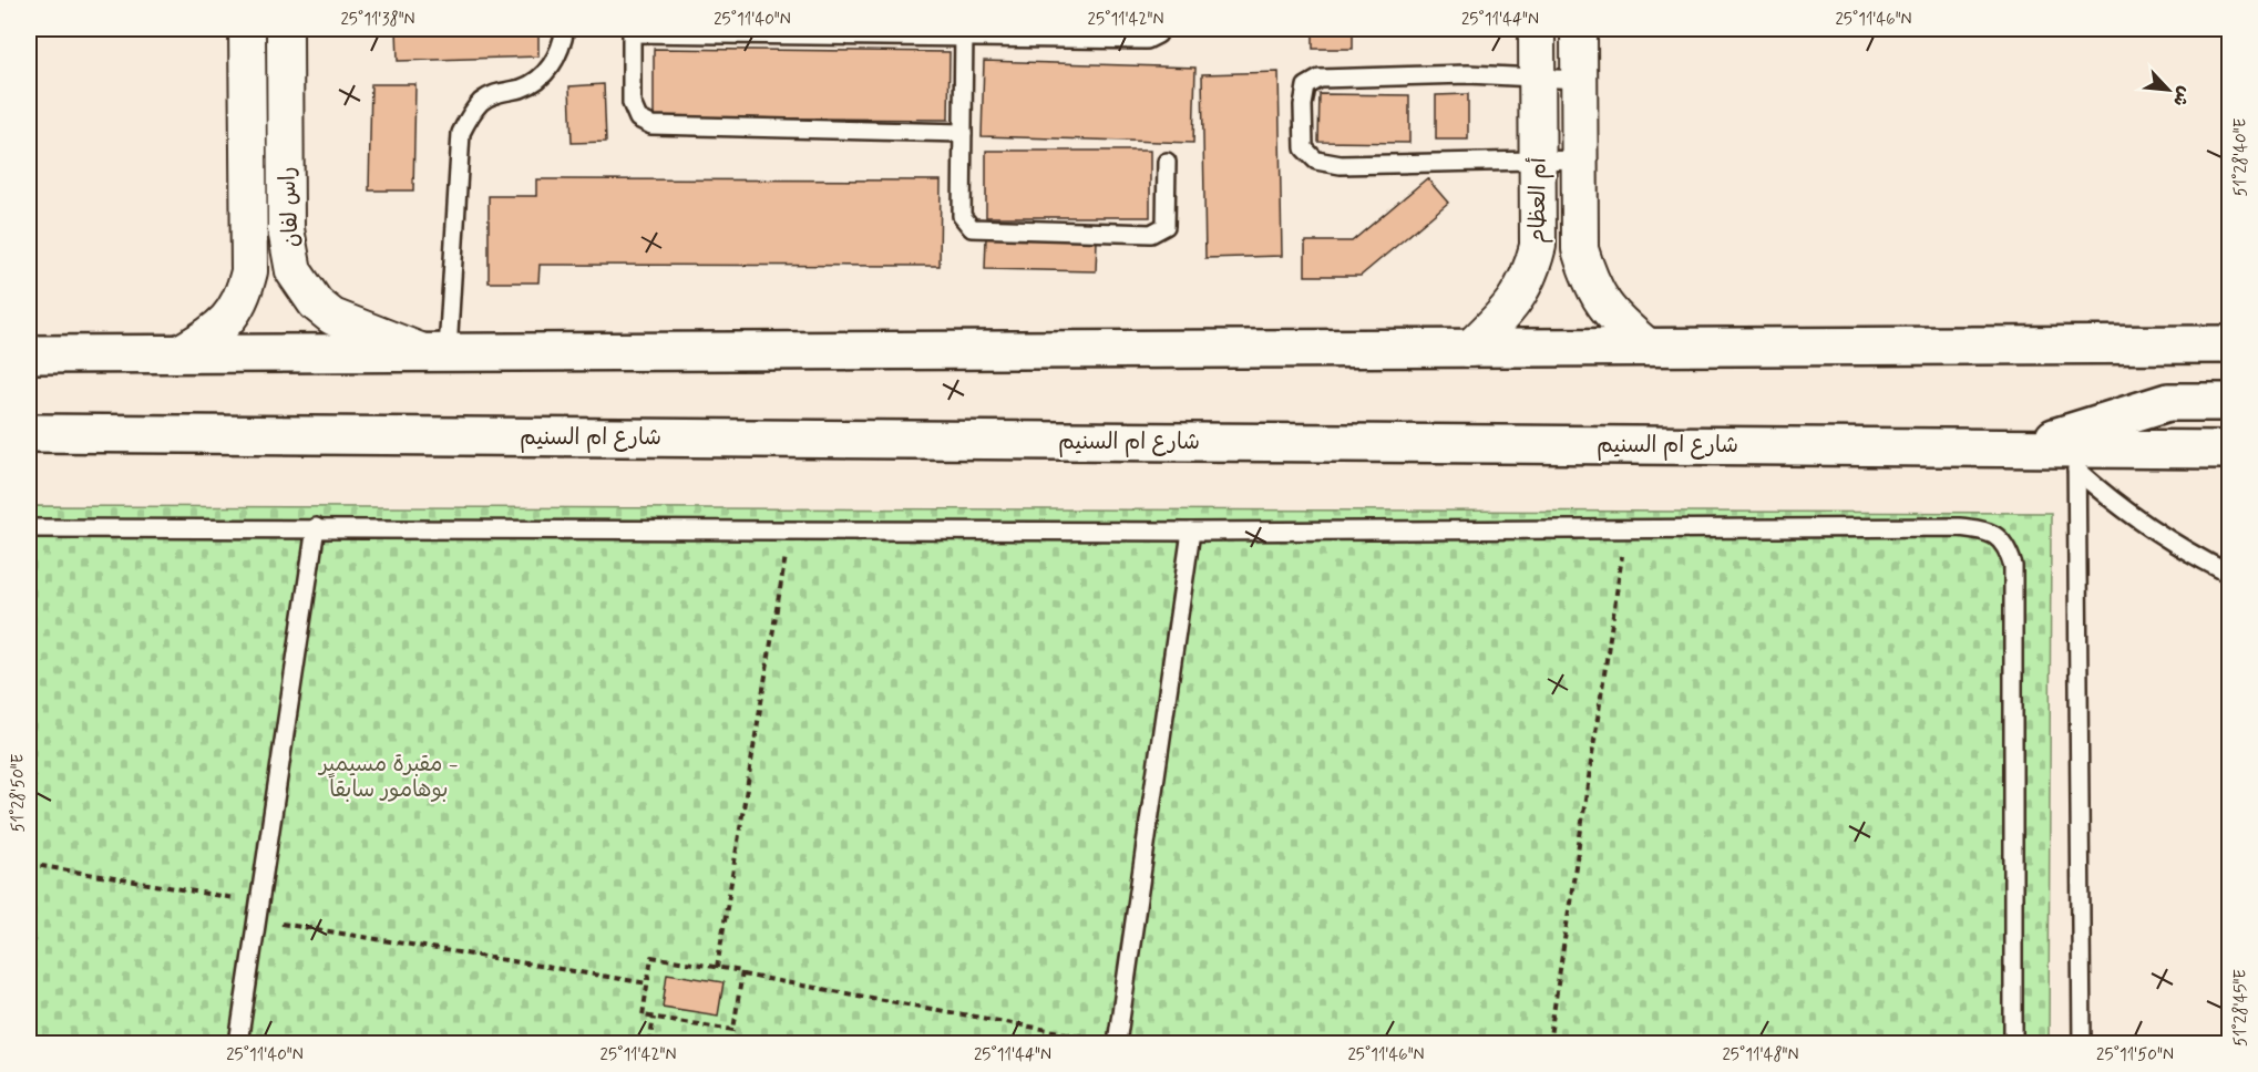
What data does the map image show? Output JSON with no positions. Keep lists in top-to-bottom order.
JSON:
{
  "streets": {
    "main road": ["شارع ام السنيم"],
    "street": ["أم العظام", "راس لفان"]
  },
  "parks": ["مقبرة مسيمير - بوهامور سابقاً"],
  "north": "bottom right",
  "coordinates": [
    "25°11'38\"N",
    "25°11'40\"N",
    "25°11'42\"N",
    "25°11'44\"N",
    "25°11'46\"N",
    "51°28'40\"E",
    "51°28'50\"E",
    "51°28'45\"E",
    "25°11'48\"N",
    "25°11'50\"N"
  ]
}
